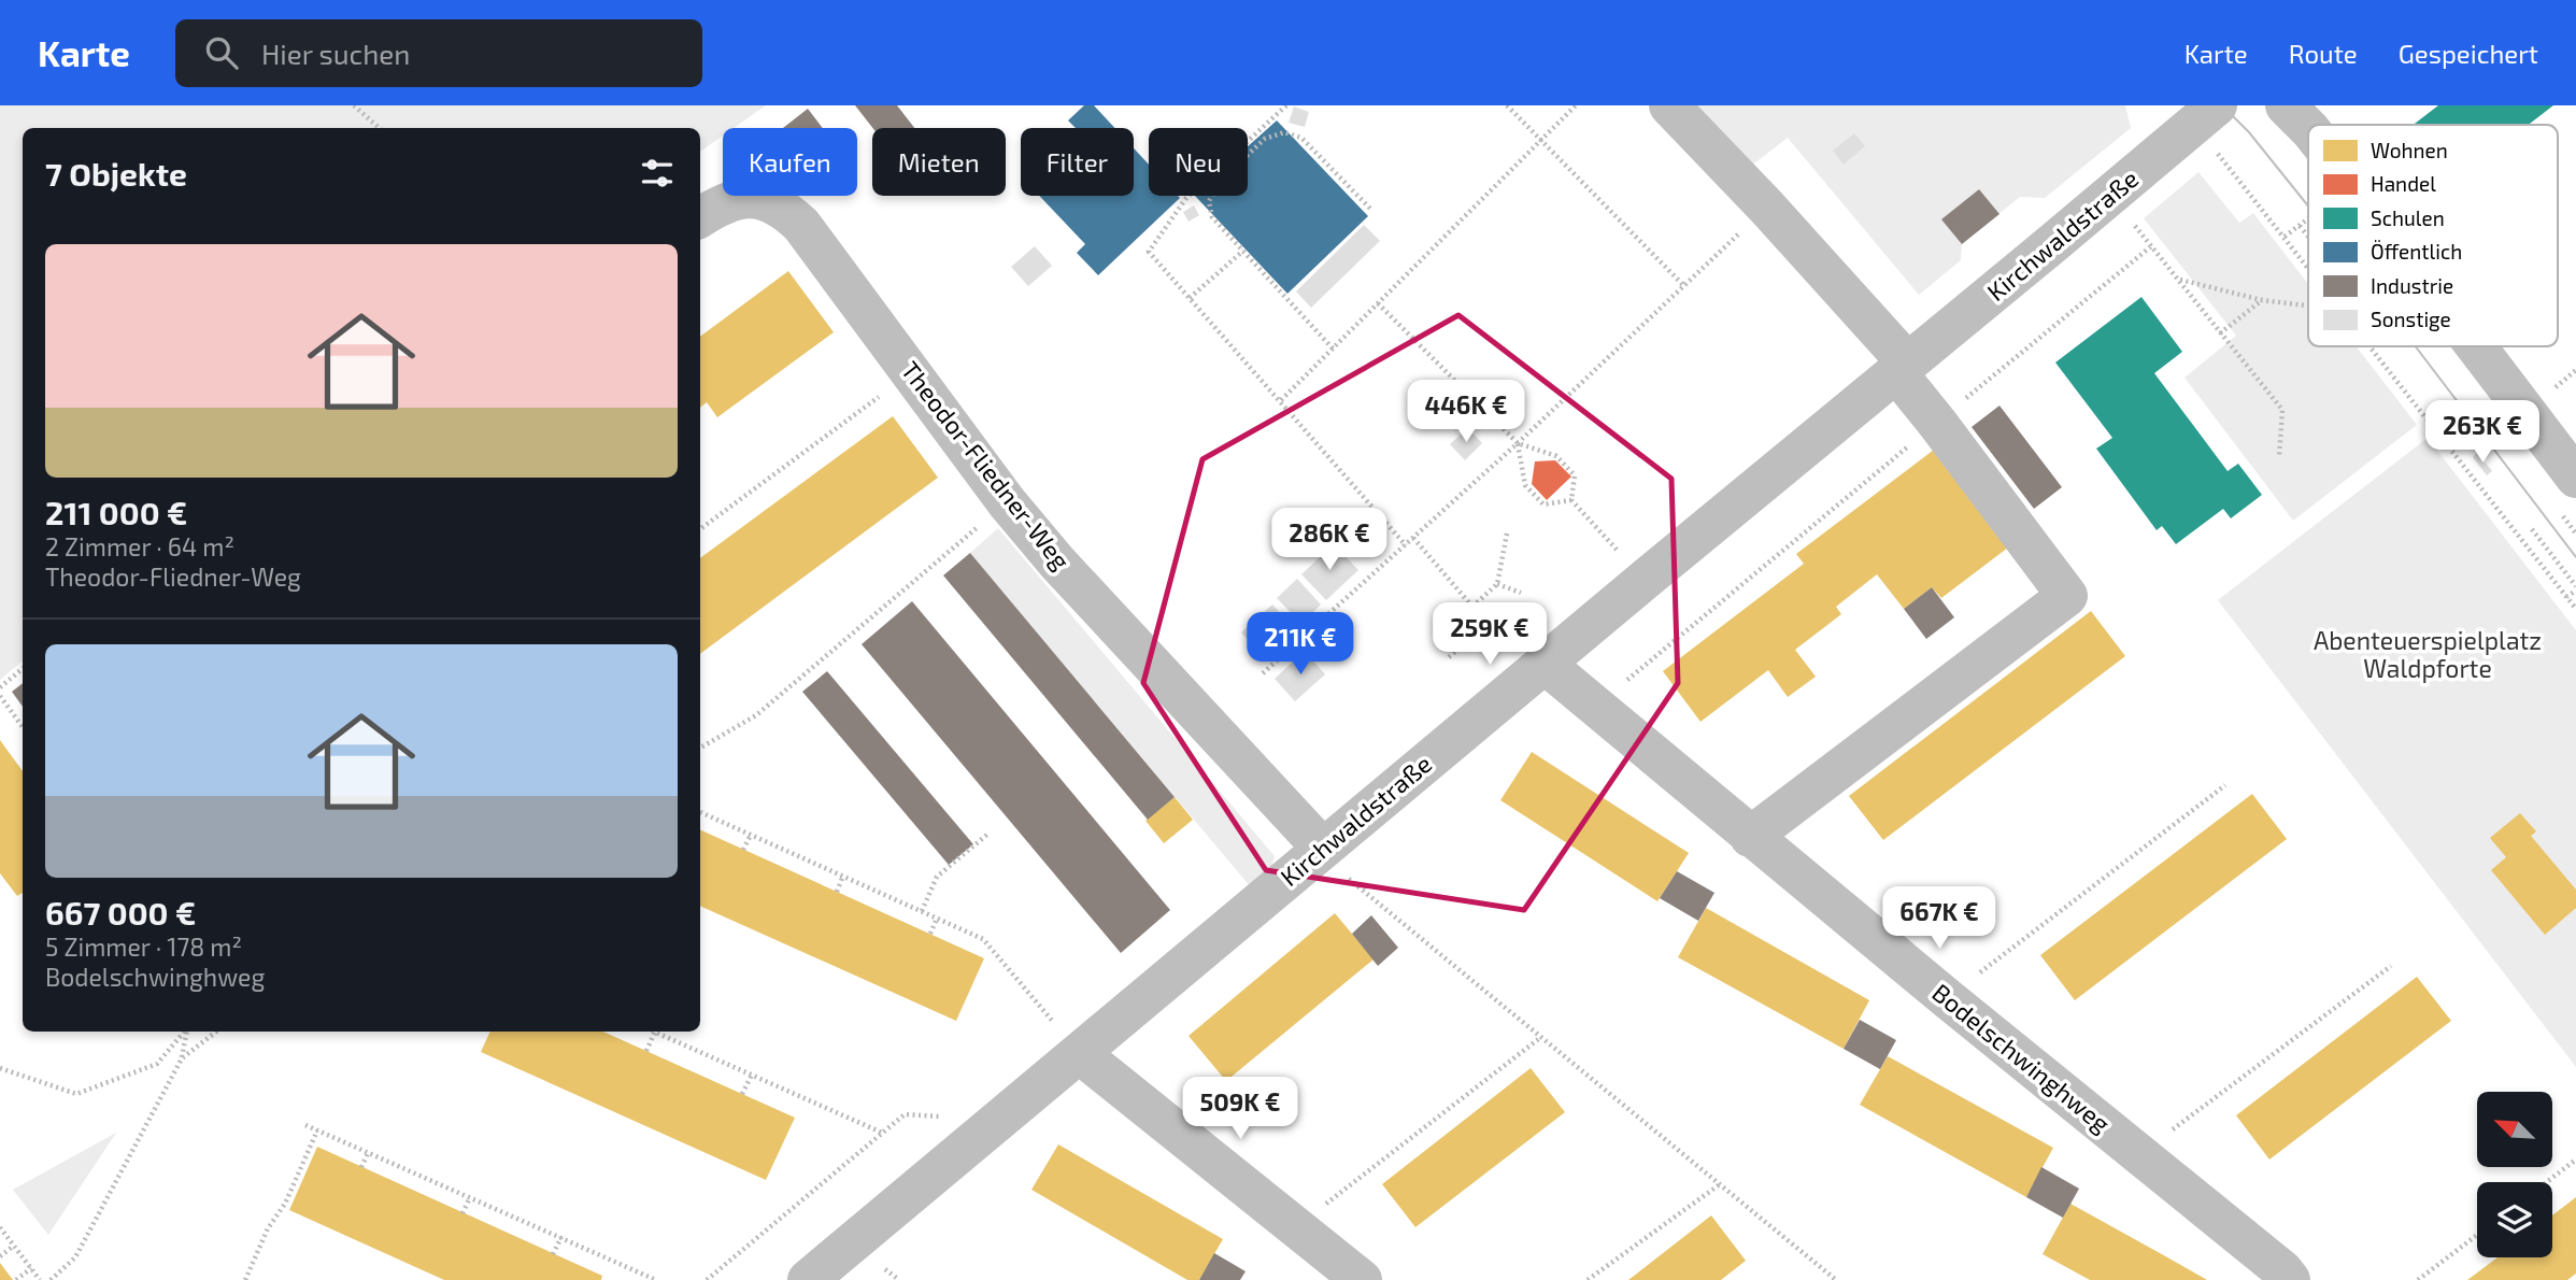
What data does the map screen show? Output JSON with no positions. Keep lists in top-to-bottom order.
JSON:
{
  "streets": {
    "street": ["Kirchwaldstraße", "Theodor-Fliedner-Weg", "Bodelschwinghweg"]
  },
  "crossings": [
    ["Kirchwaldstraße", "Theodor-Fliedner-Weg"],
    ["Kirchwaldstraße", "Bodelschwinghweg"]
  ],
  "parks": ["Abenteuerspielplatz Waldpforte"],
  "legend": [
    "Wohnen",
    "Handel",
    "Schulen",
    "Öffentlich",
    "Industrie",
    "Sonstige"
  ],
  "north": "top left",
  "page": {
    "header": "Karte",
    "search": "Hier suchen",
    "nav": ["Karte", "Route", "Gespeichert"],
    "chip": [
      "Kaufen",
      "Mieten",
      "Filter",
      "Neu"
    ],
    "heading": "7 Objekte",
    "list": [
      {
        "name": "211 000 €",
        "note": "2 Zimmer · 64 m² · Theodor-Fliedner-Weg"
      },
      {
        "name": "667 000 €",
        "note": "5 Zimmer · 178 m² · Bodelschwinghweg"
      }
    ],
    "price": [
      "446K €",
      "263K €",
      "286K €",
      "259K €",
      "211K €",
      "667K €",
      "509K €"
    ]
  }
}
